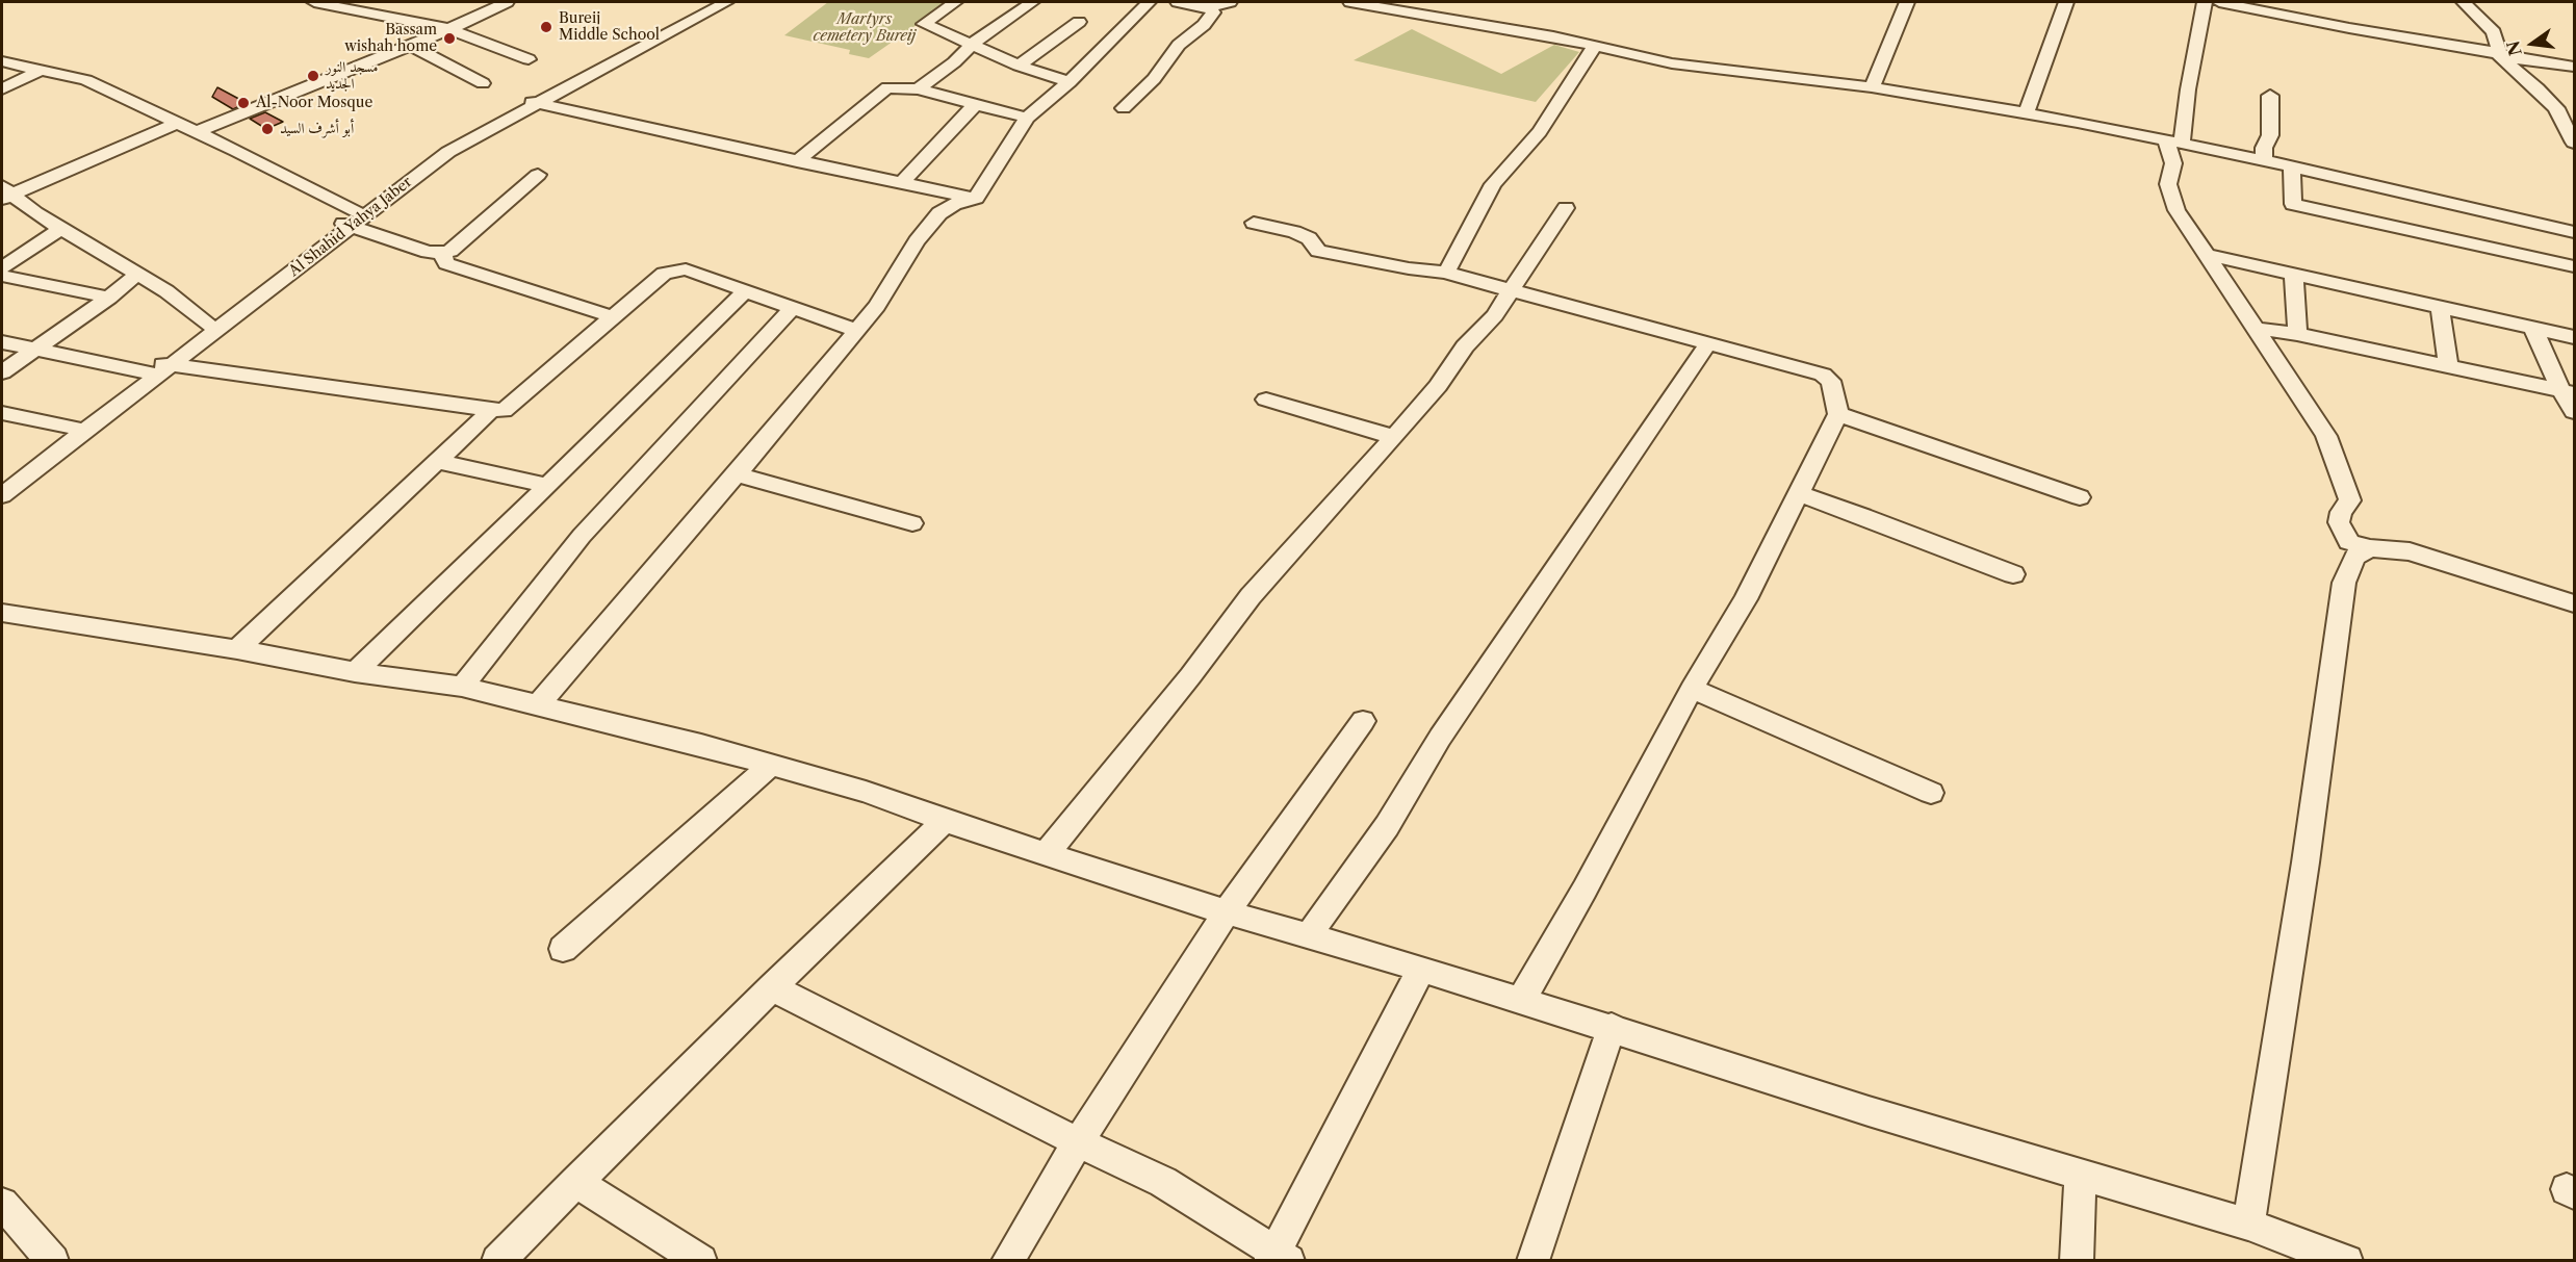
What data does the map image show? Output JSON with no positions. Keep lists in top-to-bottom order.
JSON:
{
  "streets": {
    "street": ["Al Shahid Yahya Jaber"]
  },
  "parks": ["Martyrs cemetery Bureij"],
  "places": [
    "Bureij Middle School",
    "Bassam wishah home",
    "مسجد النور الجديد",
    "Al-Noor Mosque",
    "أبو أشرف السيد"
  ],
  "north": "left"
}
